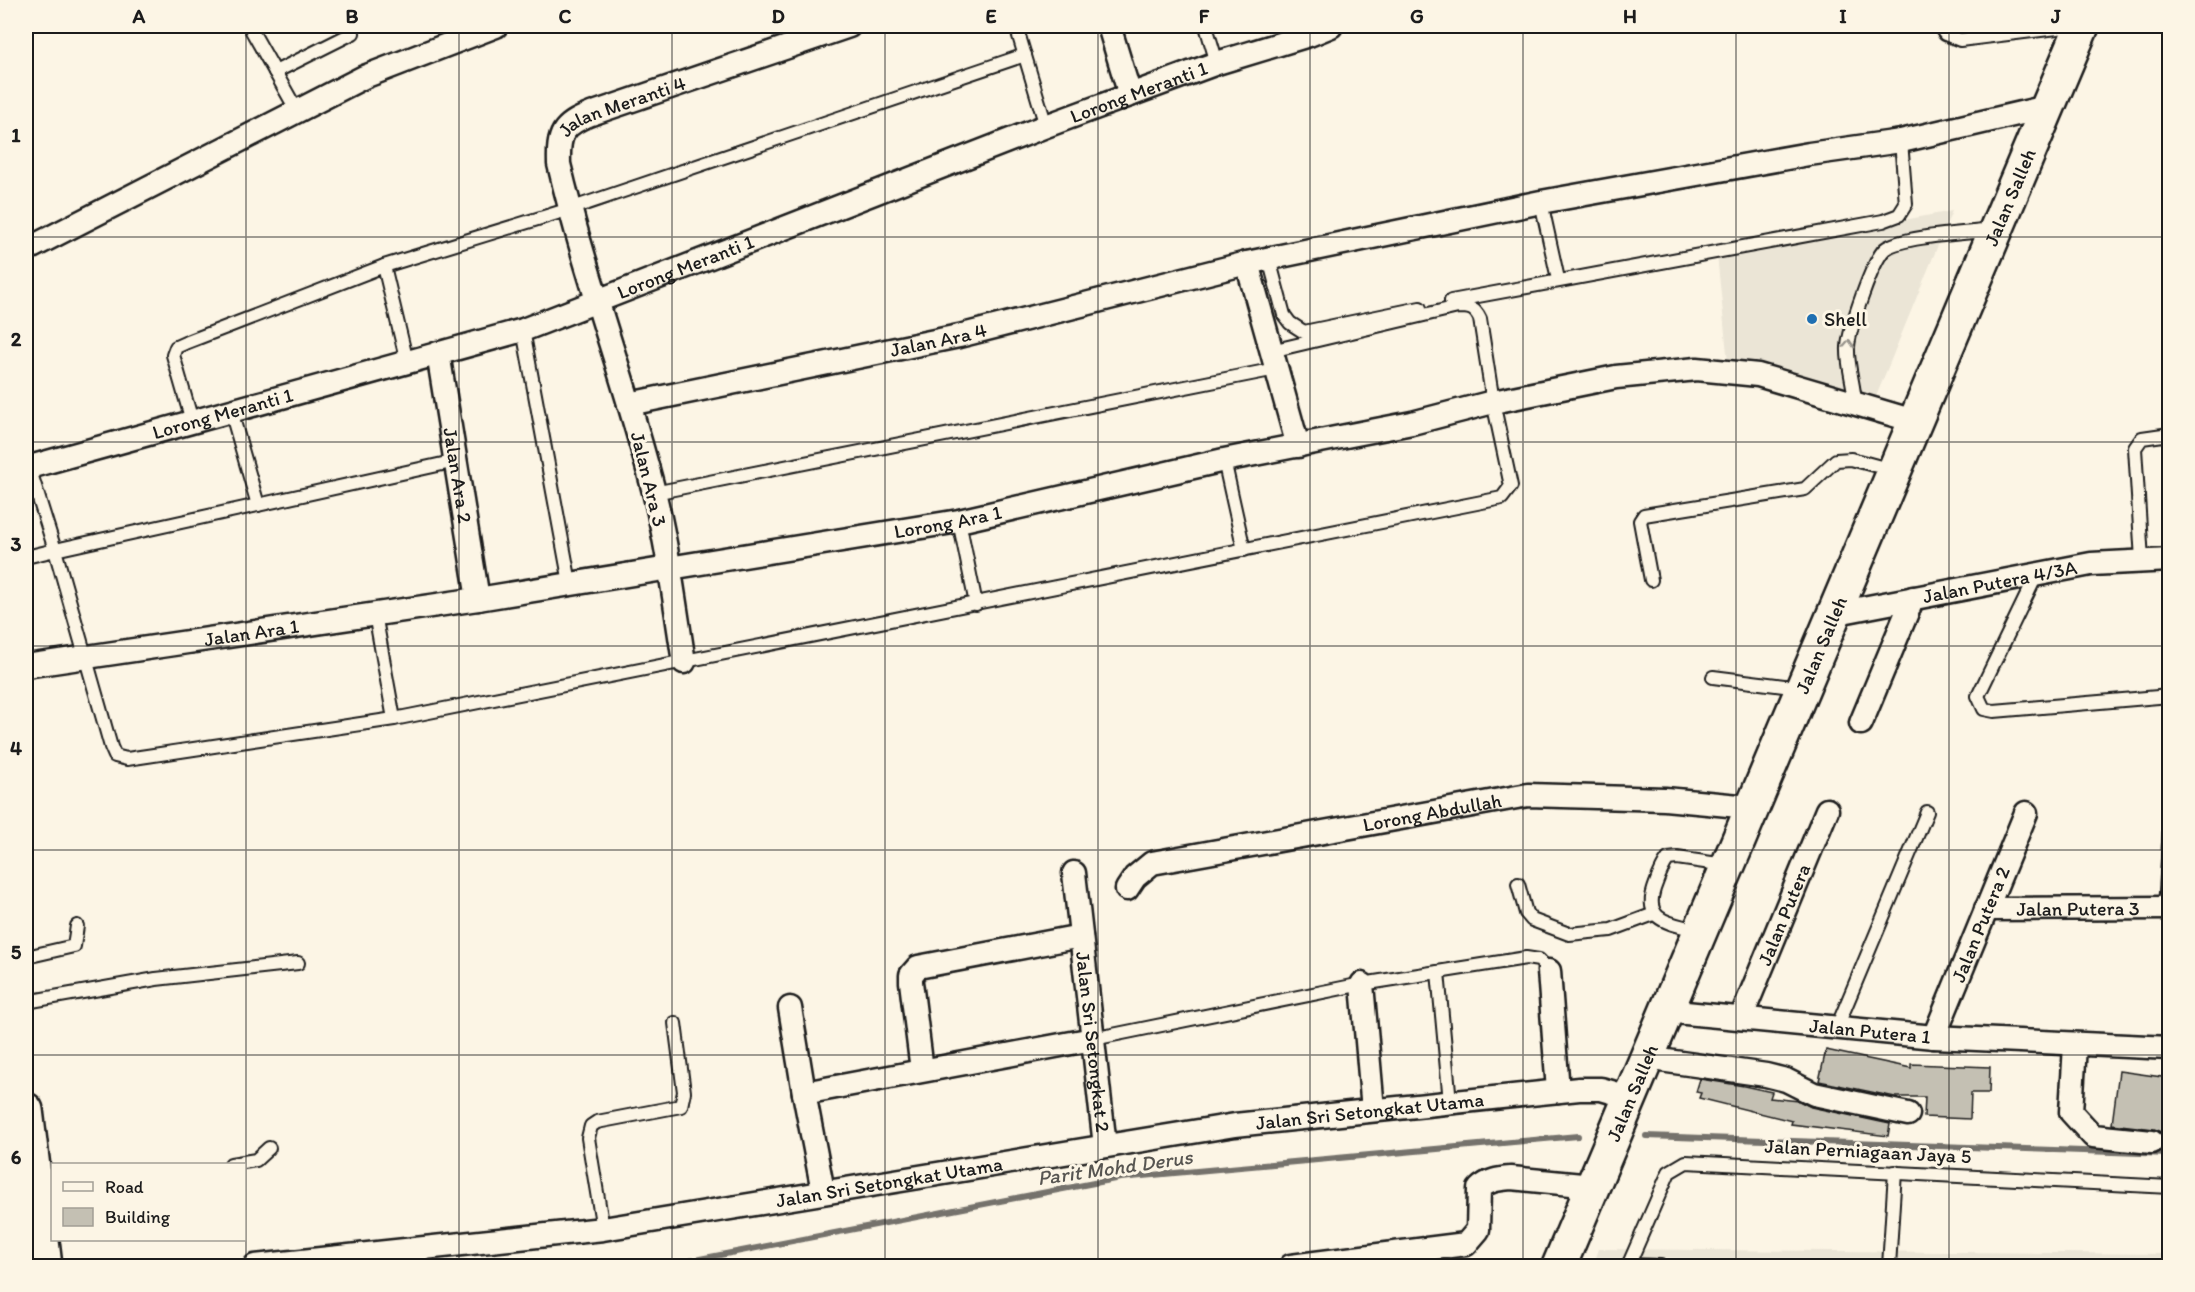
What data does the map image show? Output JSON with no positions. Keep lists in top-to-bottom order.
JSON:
{
  "streets": {
    "main road": ["Jalan Salleh"],
    "street": [
      "Lorong Meranti 1",
      "Jalan Meranti 4",
      "Jalan Ara 4",
      "Jalan Ara 2",
      "Jalan Ara 3",
      "Lorong Ara 1",
      "Jalan Putera 4/3A",
      "Jalan Ara 1",
      "Lorong Abdullah",
      "Jalan Putera 3",
      "Jalan Putera",
      "Jalan Putera 2",
      "Jalan Putera 1",
      "Jalan Sri Setongkat 2",
      "Jalan Sri Setongkat Utama"
    ],
    "lane": ["Jalan Perniagaan Jaya 5"]
  },
  "crossings": [
    ["Lorong Meranti 1", "Jalan Meranti 4"],
    ["Lorong Meranti 1", "Jalan Ara 2"],
    ["Lorong Meranti 1", "Jalan Ara 3"],
    ["Jalan Meranti 4", "Jalan Ara 3"],
    ["Jalan Salleh", "Jalan Ara 4"],
    ["Jalan Salleh", "Lorong Ara 1"],
    ["Jalan Salleh", "Jalan Putera 4/3A"],
    ["Jalan Salleh", "Lorong Abdullah"],
    ["Jalan Salleh", "Jalan Putera 1"],
    ["Jalan Salleh", "Jalan Sri Setongkat Utama"],
    ["Jalan Ara 4", "Jalan Ara 3"],
    ["Jalan Ara 2", "Lorong Ara 1"],
    ["Jalan Ara 2", "Jalan Ara 1"],
    ["Jalan Ara 3", "Lorong Ara 1"],
    ["Lorong Ara 1", "Jalan Ara 1"],
    ["Jalan Putera 3", "Jalan Putera 2"],
    ["Jalan Putera", "Jalan Putera 1"],
    ["Jalan Putera 2", "Jalan Putera 1"],
    ["Jalan Sri Setongkat 2", "Jalan Sri Setongkat Utama"]
  ],
  "water": ["Parit Mohd Derus"],
  "places": ["Shell"],
  "legend": ["Road", "Building"],
  "grid": {
    "columns": [
      "A",
      "B",
      "C",
      "D",
      "E",
      "F",
      "G",
      "H",
      "I",
      "J"
    ],
    "rows": [
      "1",
      "2",
      "3",
      "4",
      "5",
      "6"
    ]
  }
}
